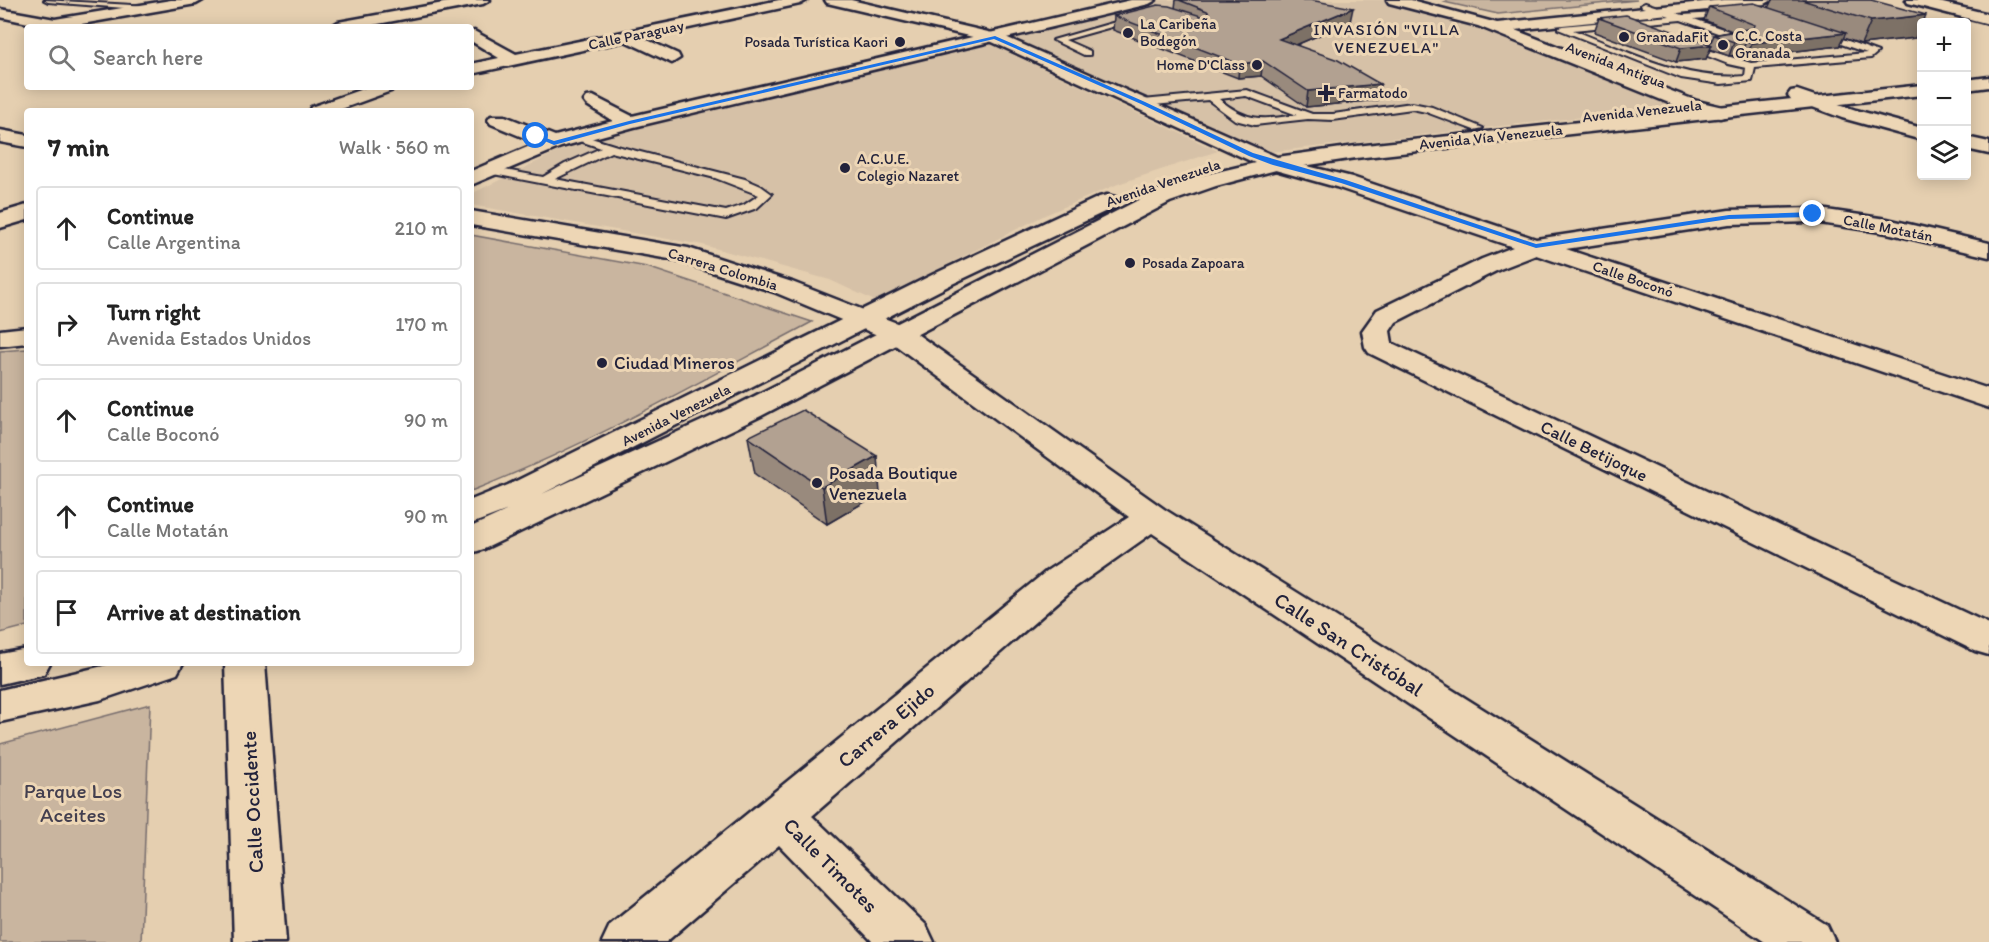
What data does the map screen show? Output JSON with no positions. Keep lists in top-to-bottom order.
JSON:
{
  "streets": {
    "street": [
      "Calle Paraguay",
      "Avenida Antigua",
      "Avenida Venezuela",
      "Avenida Vía Venezuela",
      "Calle Motatán",
      "Carrera Colombia",
      "Calle Boconó",
      "Calle Betijoque",
      "Calle San Cristóbal",
      "Carrera Ejido",
      "Calle Occidente",
      "Calle Timotes"
    ]
  },
  "crossings": [
    ["Avenida Antigua", "Avenida Venezuela"],
    ["Avenida Antigua", "Avenida Vía Venezuela"],
    ["Avenida Venezuela", "Avenida Vía Venezuela"],
    ["Avenida Venezuela", "Carrera Colombia"],
    ["Avenida Venezuela", "Calle Boconó"],
    ["Avenida Venezuela", "Calle San Cristóbal"],
    ["Avenida Vía Venezuela", "Calle Boconó"],
    ["Calle Motatán", "Calle Boconó"],
    ["Calle Motatán", "Calle Betijoque"],
    ["Carrera Colombia", "Calle San Cristóbal"],
    ["Calle Boconó", "Calle Betijoque"],
    ["Calle San Cristóbal", "Carrera Ejido"],
    ["Carrera Ejido", "Calle Timotes"]
  ],
  "districts": ["INVASIÓN \"VILLA VENEZUELA\""],
  "parks": ["Parque Los Aceites"],
  "places": {
    "other": [
      "La Caribeña Bodegón",
      "GranadaFit",
      "Posada Turística Kaori",
      "C.C. Costa Granada",
      "Home D'Class",
      "A.C.U.E. Colegio Nazaret",
      "Posada Zapoara",
      "Ciudad Mineros",
      "Posada Boutique Venezuela"
    ],
    "health": ["Farmatodo"]
  },
  "page": {
    "map_buttons": ["+", "−"],
    "search": "Search here",
    "heading": ["7 min", "Walk · 560 m"],
    "list": [
      ["Continue", "Calle Argentina", "210 m"],
      ["Turn right", "Avenida Estados Unidos", "170 m"],
      ["Continue", "Calle Boconó", "90 m"],
      ["Continue", "Calle Motatán", "90 m"],
      "Arrive at destination"
    ]
  }
}
